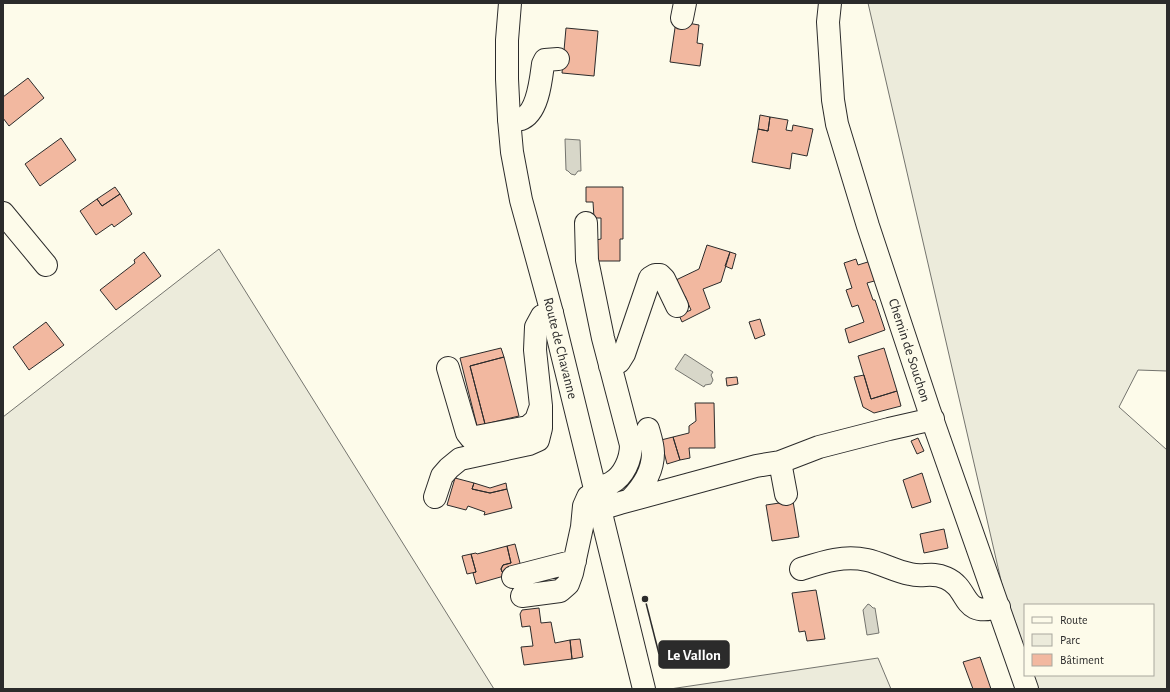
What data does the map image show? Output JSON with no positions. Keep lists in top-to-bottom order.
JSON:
{
  "streets": {
    "street": ["Route de Chavanne", "Chemin de Souchon"]
  },
  "places": ["Le Vallon"],
  "legend": ["Route", "Parc", "Bâtiment"]
}
